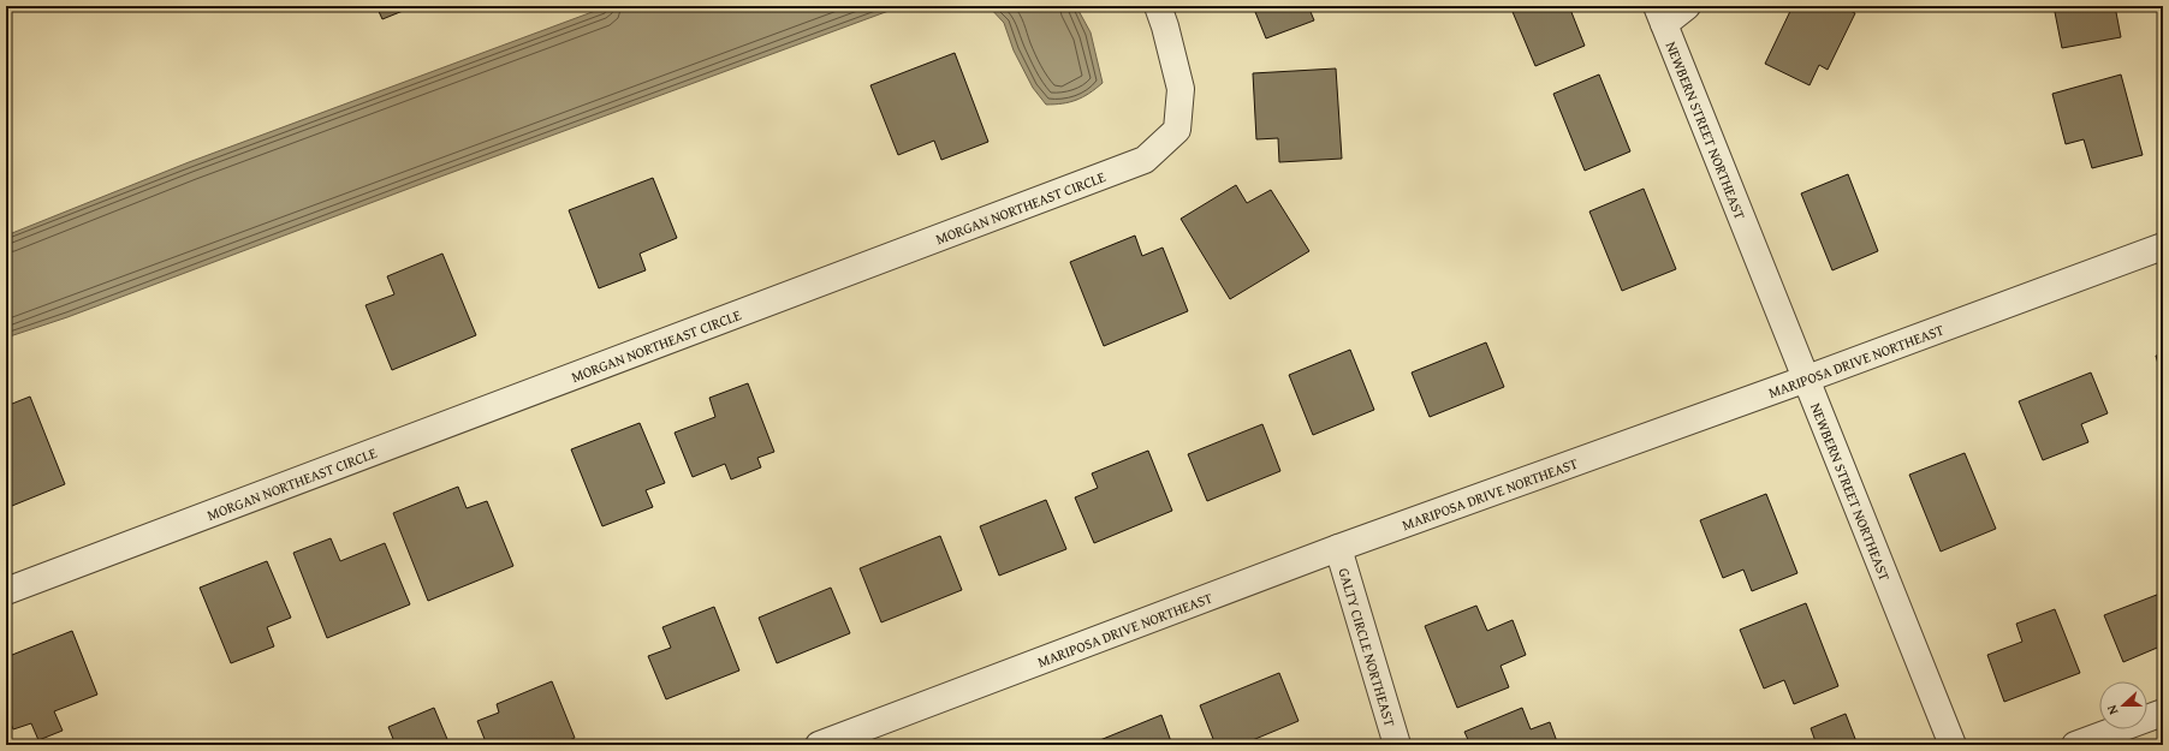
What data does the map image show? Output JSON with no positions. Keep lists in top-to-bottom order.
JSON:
{
  "streets": {
    "street": [
      "NEWBERN STREET NORTHEAST",
      "MORGAN NORTHEAST CIRCLE",
      "MARIPOSA DRIVE NORTHEAST",
      "GALTY CIRCLE NORTHEAST"
    ]
  },
  "crossings": [
    ["NEWBERN STREET NORTHEAST", "MARIPOSA DRIVE NORTHEAST"],
    ["MARIPOSA DRIVE NORTHEAST", "GALTY CIRCLE NORTHEAST"]
  ],
  "north": "left"
}
